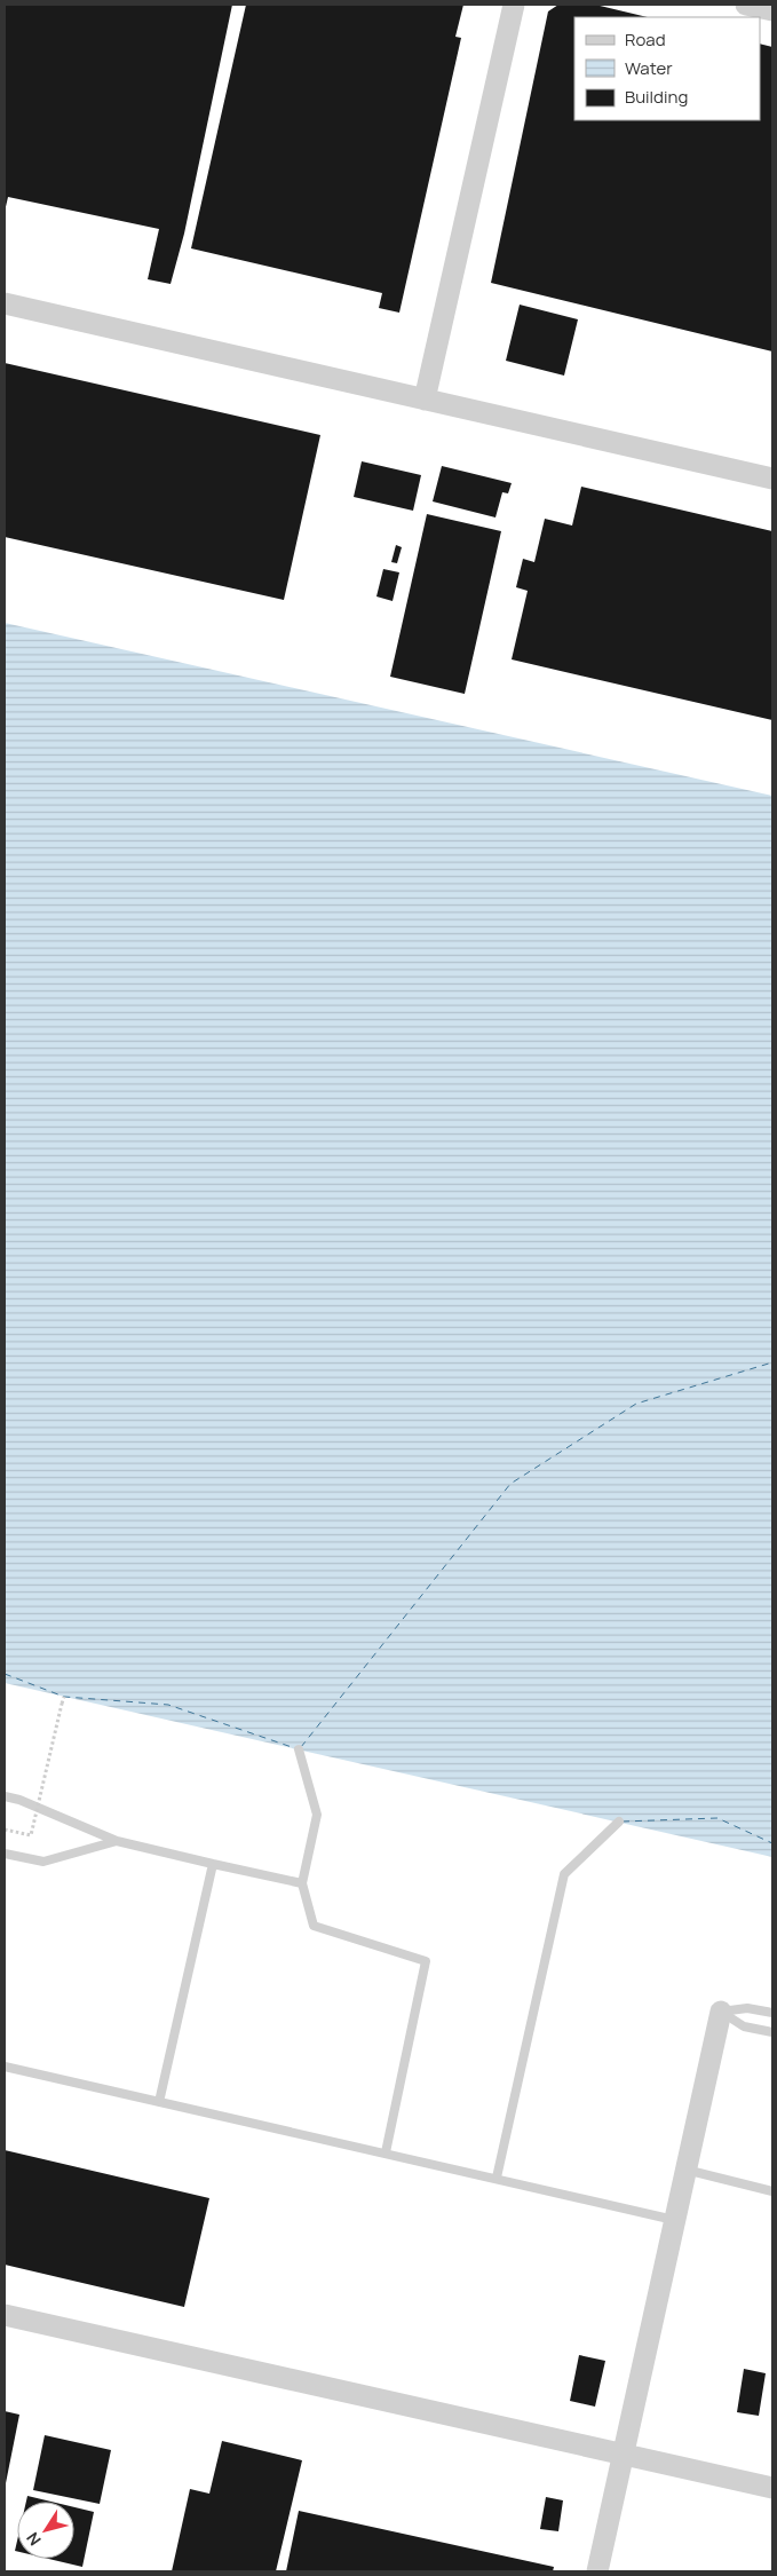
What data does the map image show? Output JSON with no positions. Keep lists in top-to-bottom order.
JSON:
{
  "legend": ["Road", "Water", "Building"],
  "north": "bottom left"
}
